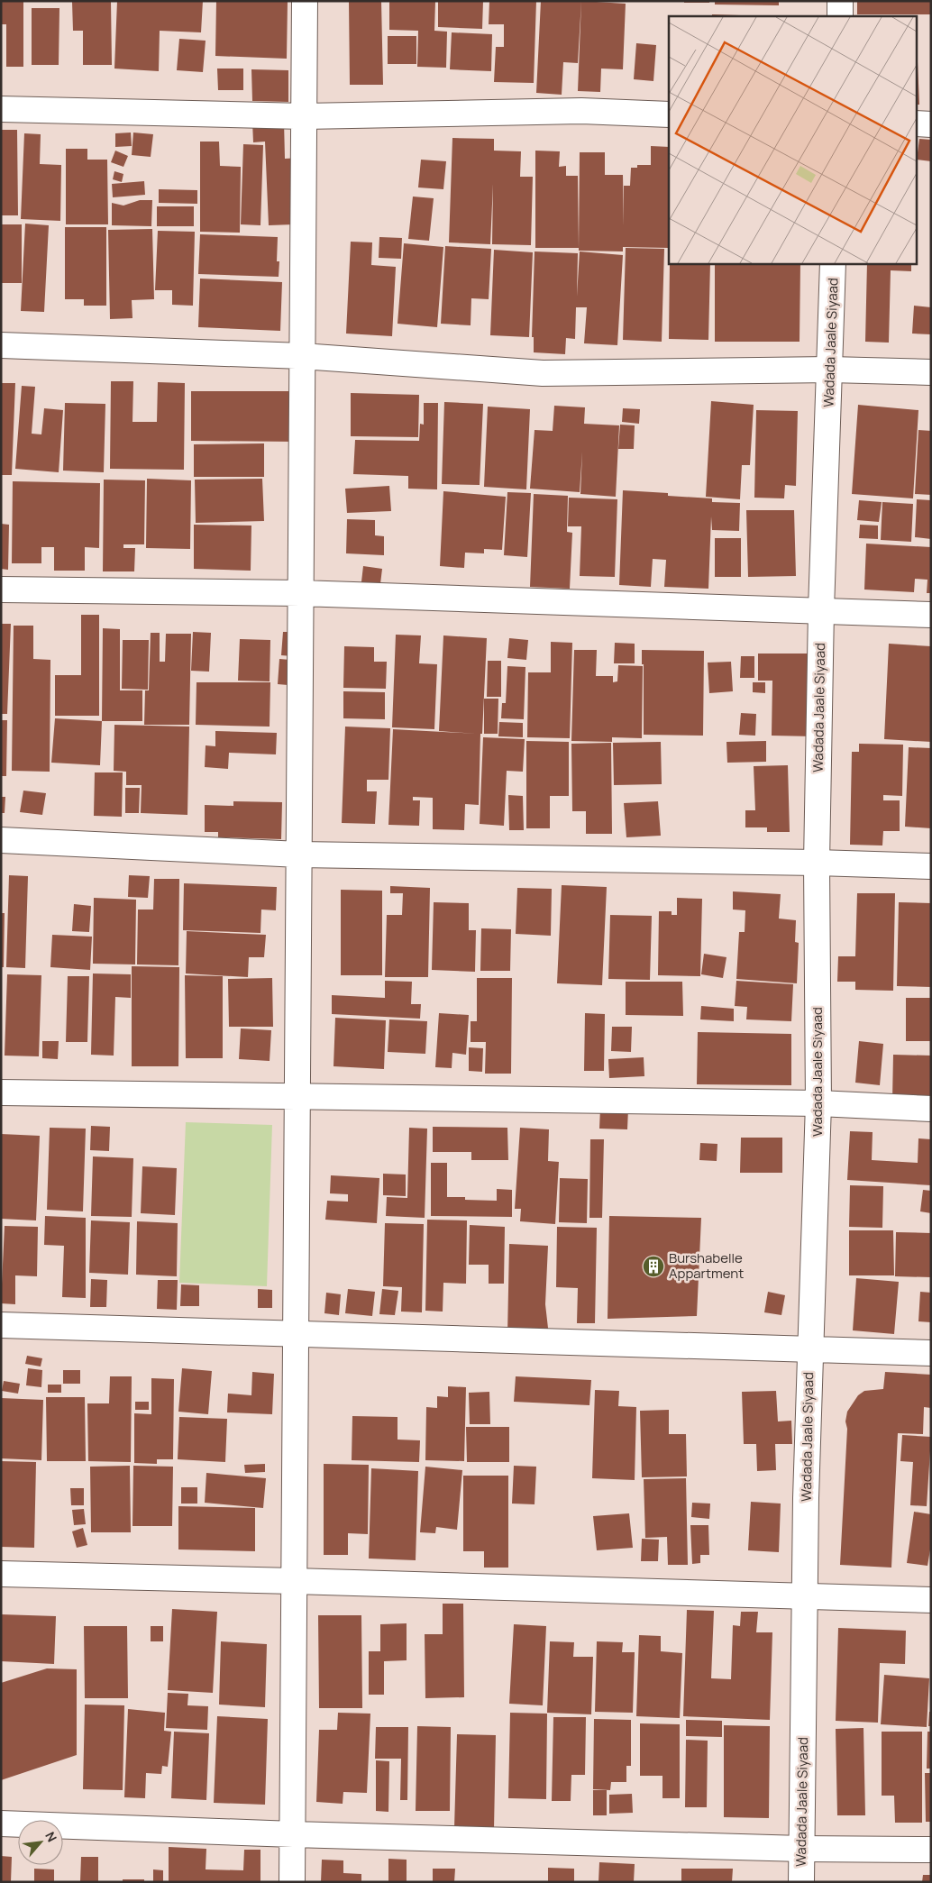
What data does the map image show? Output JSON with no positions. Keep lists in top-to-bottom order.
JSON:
{
  "streets": {
    "street": ["Wadada Jaale Siyaad"]
  },
  "places": {
    "building": ["Burshabelle Appartment"]
  },
  "north": "top right"
}
